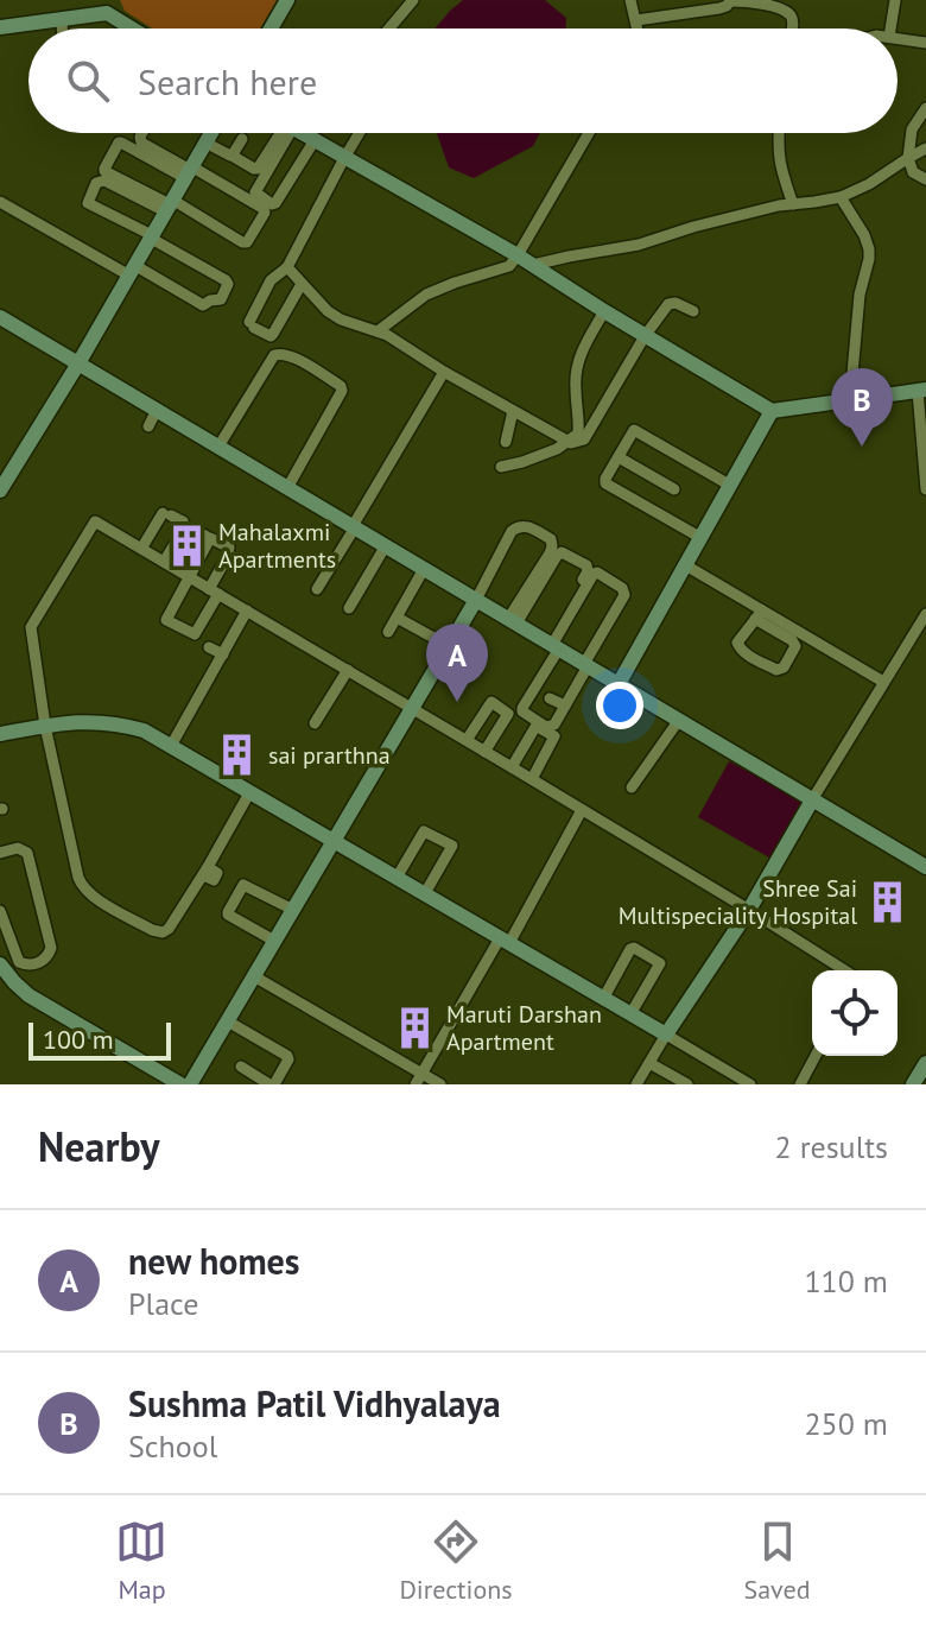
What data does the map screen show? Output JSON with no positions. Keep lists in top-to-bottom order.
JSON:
{
  "places": {
    "building": [
      "Mahalaxmi Apartments",
      "sai prarthna",
      "Shree Sai Multispeciality Hospital",
      "Maruti Darshan Apartment"
    ]
  },
  "scale_bar": "100 m",
  "page": {
    "search": "Search here",
    "pins": ["B", "A"],
    "scale": "100 m",
    "heading": ["Nearby", "2 results"],
    "list": [
      {
        "mark": "A",
        "name": "new homes",
        "note": "Place",
        "value": "110 m"
      },
      {
        "mark": "B",
        "name": "Sushma Patil Vidhyalaya",
        "note": "School",
        "value": "250 m"
      }
    ],
    "nav": ["Map", "Directions", "Saved"]
  }
}
